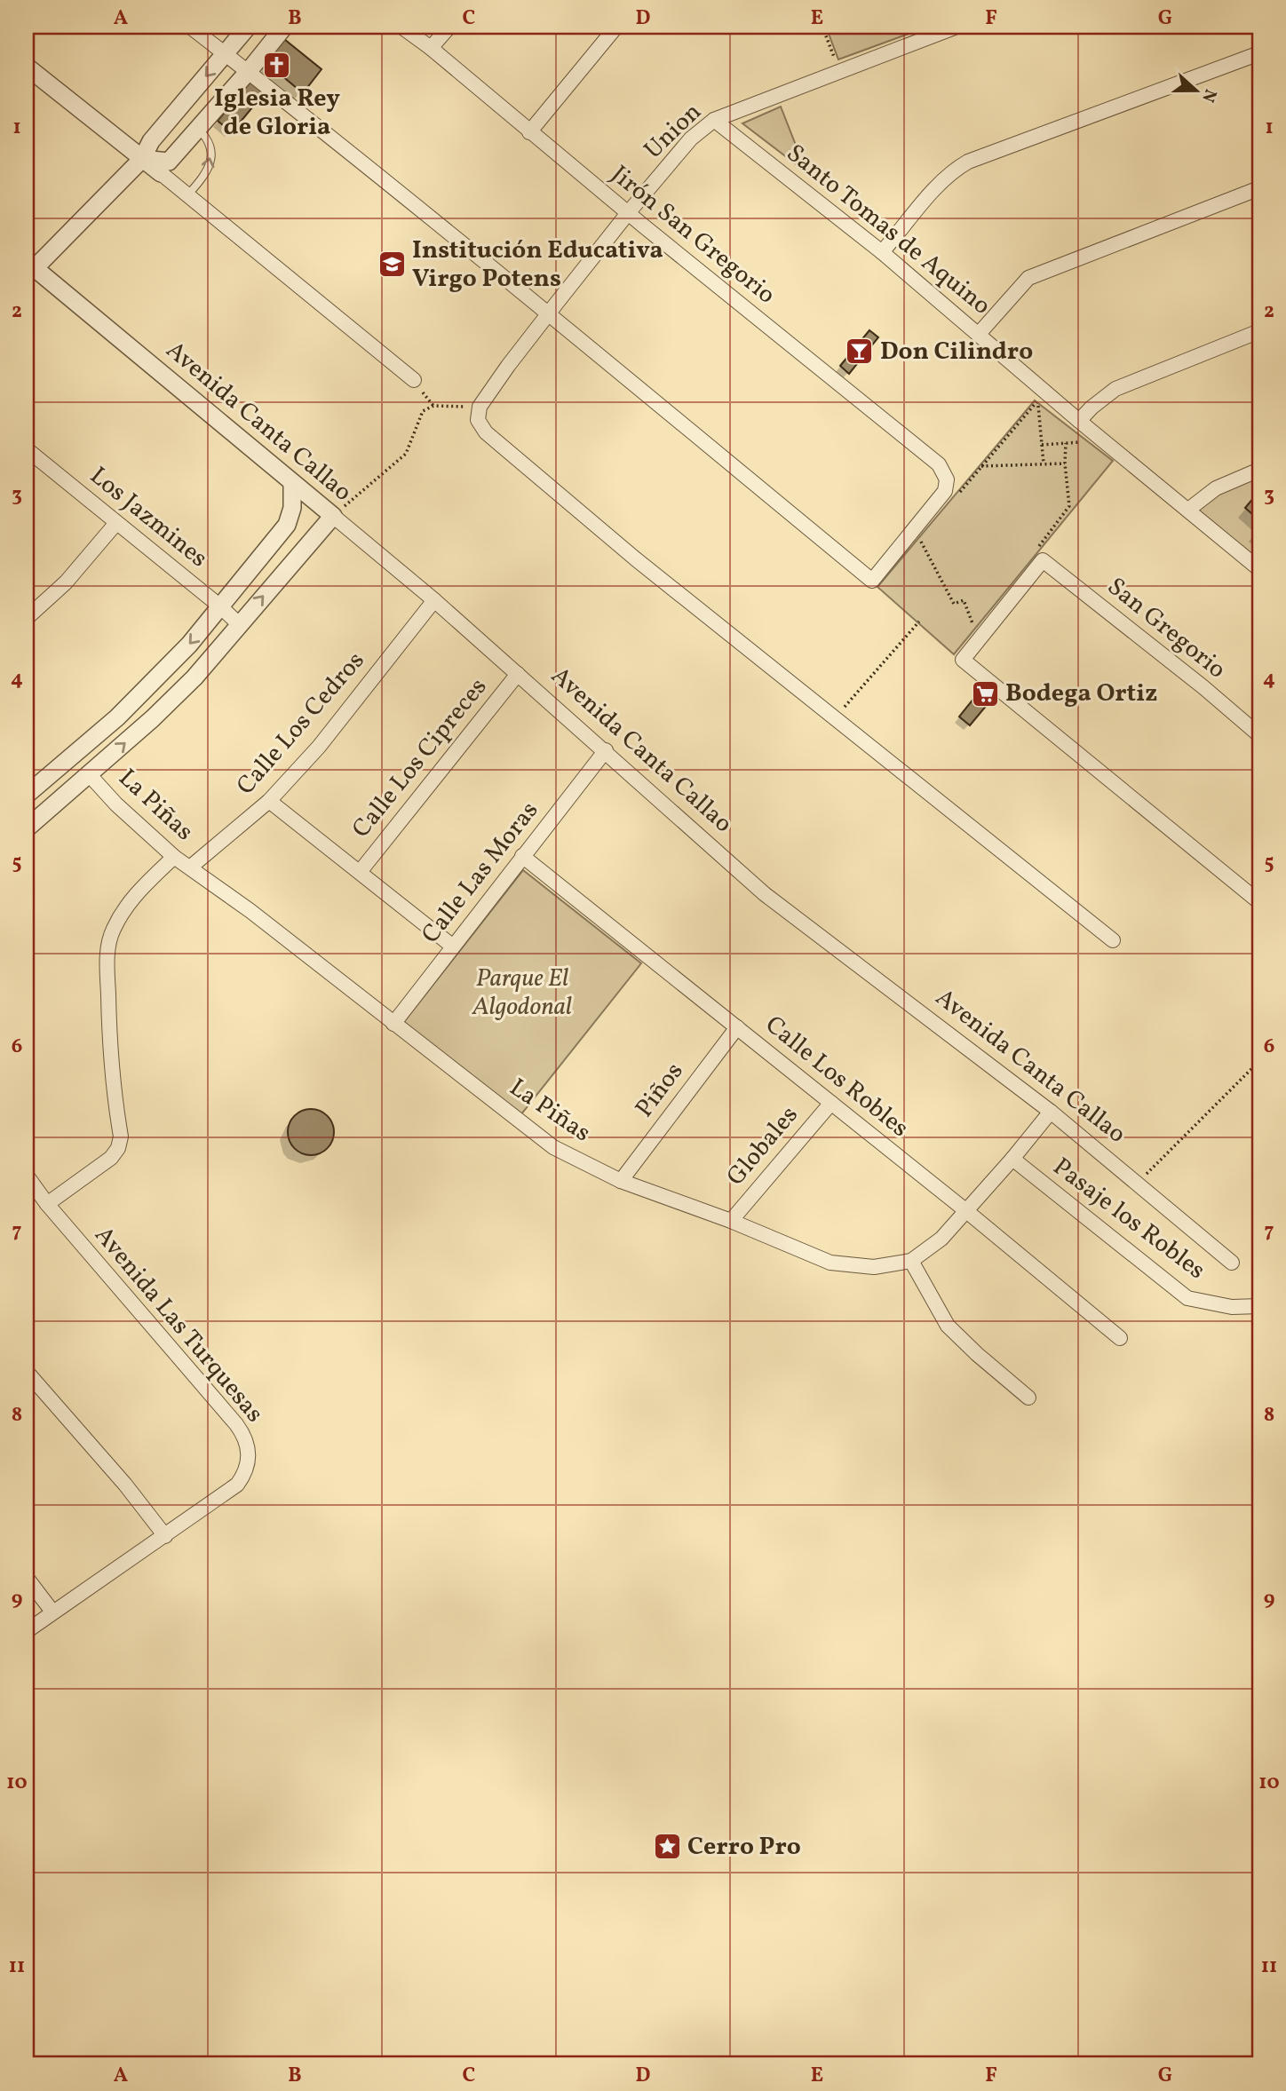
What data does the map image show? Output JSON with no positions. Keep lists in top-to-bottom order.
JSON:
{
  "streets": {
    "street": [
      "Union",
      "Santo Tomas de Aquino",
      "Jirón San Gregorio",
      "Avenida Canta Callao",
      "Los Jazmines",
      "San Gregorio",
      "Calle Los Cedros",
      "Calle Los Cipreces",
      "La Piñas",
      "Calle Las Moras",
      "Calle Los Robles",
      "Piños",
      "Globales",
      "Pasaje los Robles",
      "Avenida Las Turquesas"
    ]
  },
  "crossings": [
    ["Union", "Santo Tomas de Aquino"],
    ["Union", "Jirón San Gregorio"],
    ["Avenida Canta Callao", "Calle Los Cedros"],
    ["Avenida Canta Callao", "Calle Los Cipreces"],
    ["Avenida Canta Callao", "La Piñas"],
    ["Avenida Canta Callao", "Calle Las Moras"],
    ["Calle Los Cedros", "La Piñas"],
    ["La Piñas", "Calle Las Moras"],
    ["La Piñas", "Calle Los Robles"],
    ["La Piñas", "Piños"],
    ["La Piñas", "Globales"],
    ["La Piñas", "Pasaje los Robles"],
    ["Calle Las Moras", "Calle Los Robles"],
    ["Calle Los Robles", "Piños"],
    ["Calle Los Robles", "Globales"]
  ],
  "parks": ["Parque El Algodonal"],
  "places": {
    "church": ["Iglesia Rey de Gloria"],
    "school or university": ["Institución Educativa Virgo Potens"],
    "bar": ["Don Cilindro"],
    "supermarket": ["Bodega Ortiz"],
    "place": ["Cerro Pro"]
  },
  "north": "right",
  "grid": {
    "columns": [
      "A",
      "B",
      "C",
      "D",
      "E",
      "F",
      "G"
    ],
    "rows": [
      "1",
      "2",
      "3",
      "4",
      "5",
      "6",
      "7",
      "8",
      "9",
      "10",
      "11"
    ]
  }
}
